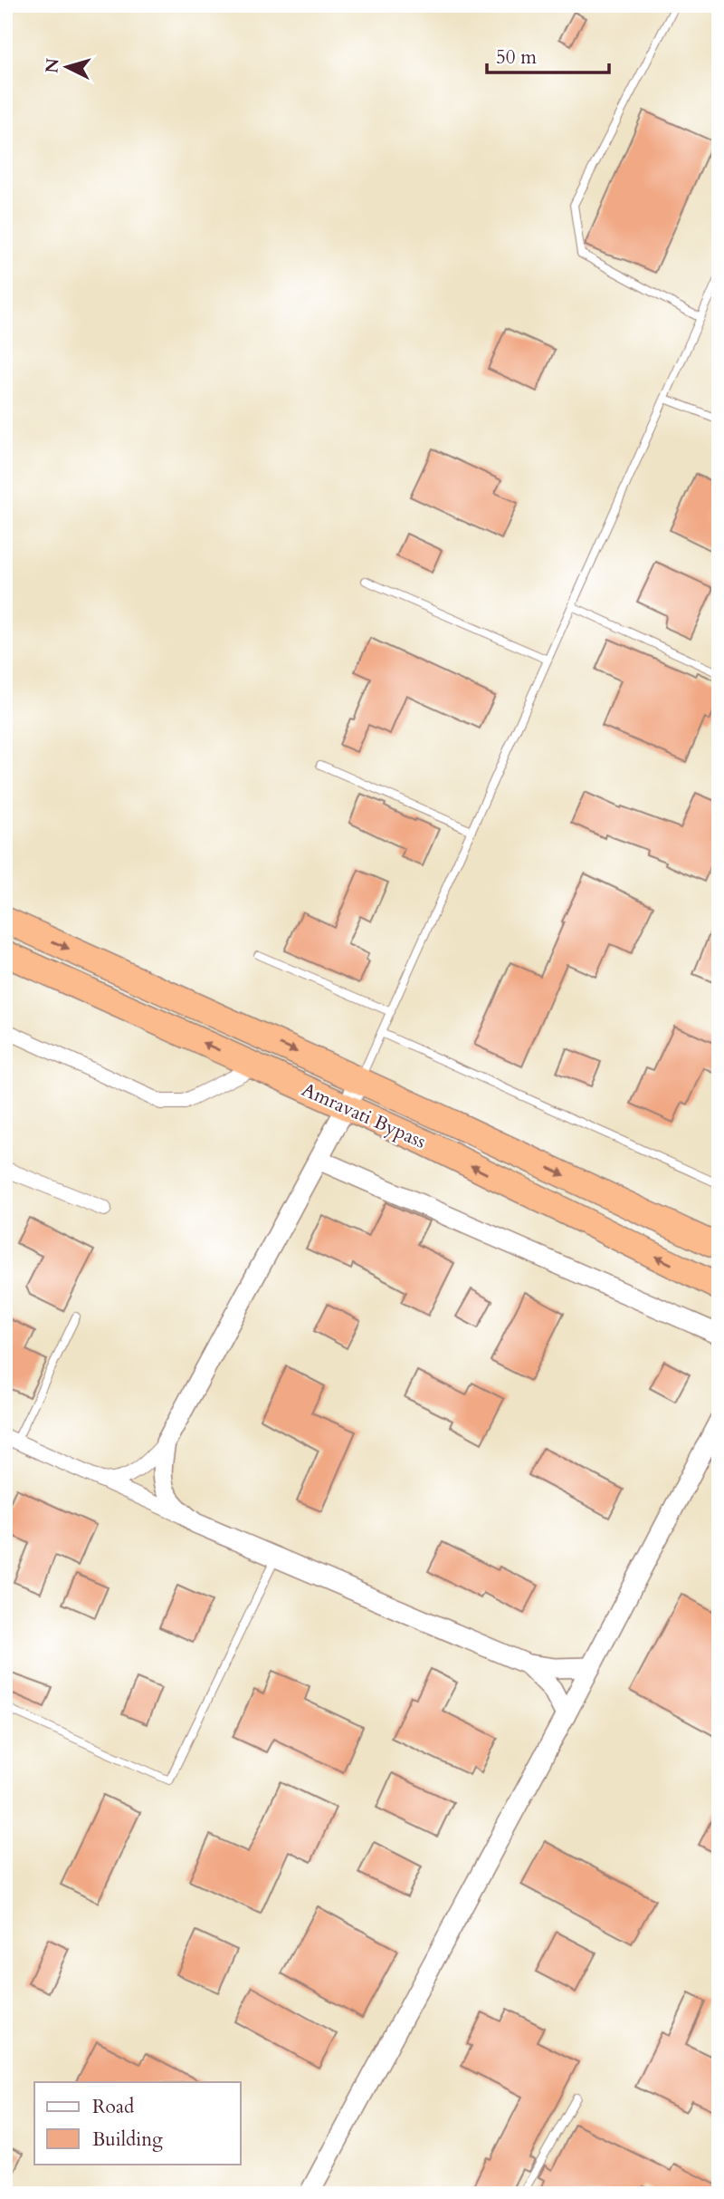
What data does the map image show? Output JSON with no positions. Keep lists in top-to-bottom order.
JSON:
{
  "streets": {
    "highway": ["Amravati Bypass"]
  },
  "legend": ["Road", "Building"],
  "scale_bar": "50 m",
  "north": "left"
}
